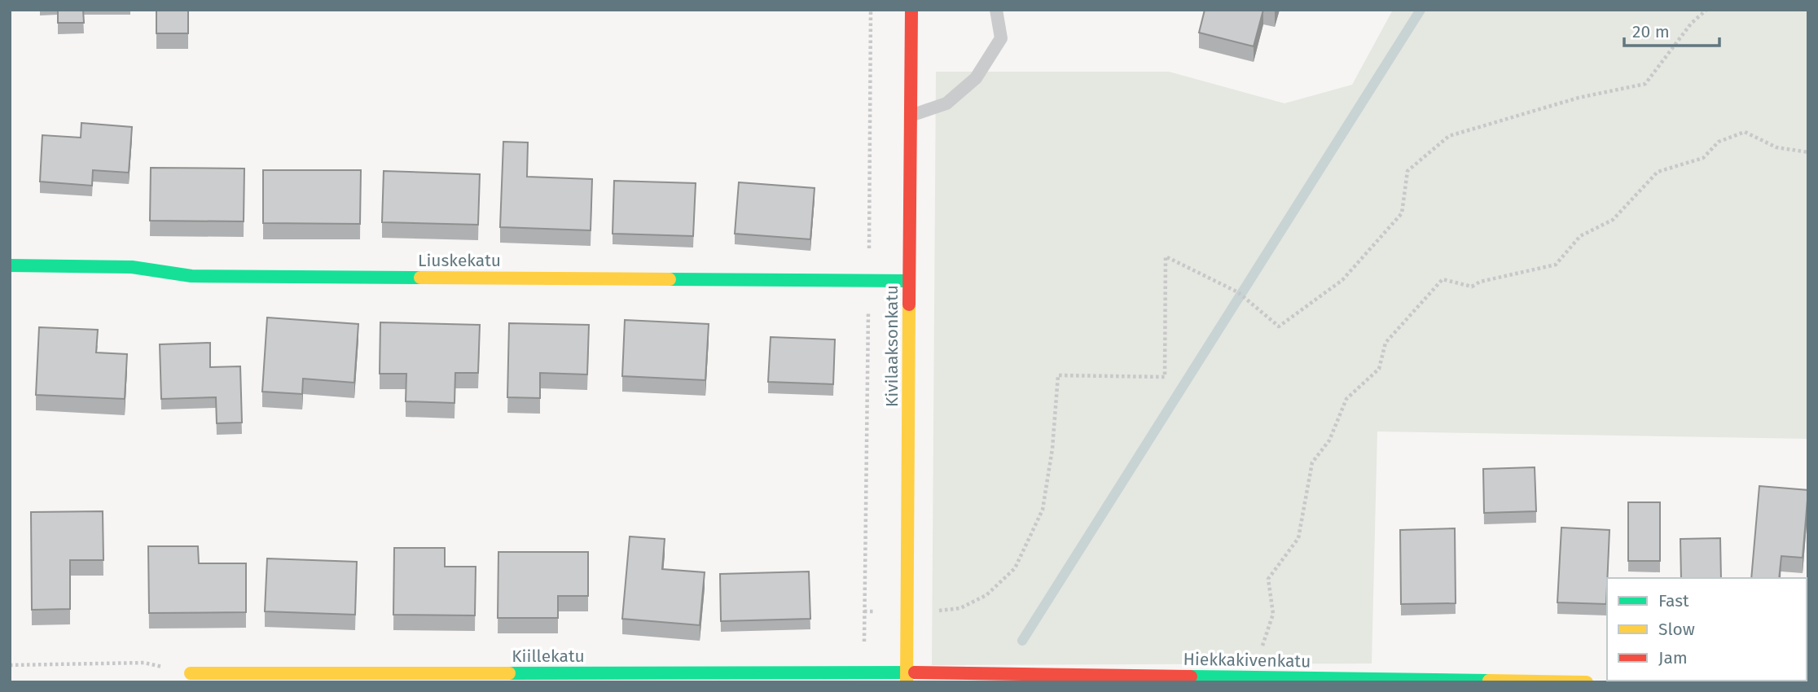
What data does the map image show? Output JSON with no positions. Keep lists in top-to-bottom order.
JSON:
{
  "streets": {
    "street": [
      "Liuskekatu",
      "Kivilaaksonkatu",
      "Kiillekatu",
      "Hiekkakivenkatu"
    ]
  },
  "crossings": [
    ["Liuskekatu", "Kivilaaksonkatu"],
    ["Kivilaaksonkatu", "Kiillekatu"],
    ["Kivilaaksonkatu", "Hiekkakivenkatu"],
    ["Kiillekatu", "Hiekkakivenkatu"]
  ],
  "legend": ["Fast", "Slow", "Jam"],
  "scale_bar": "20 m"
}
